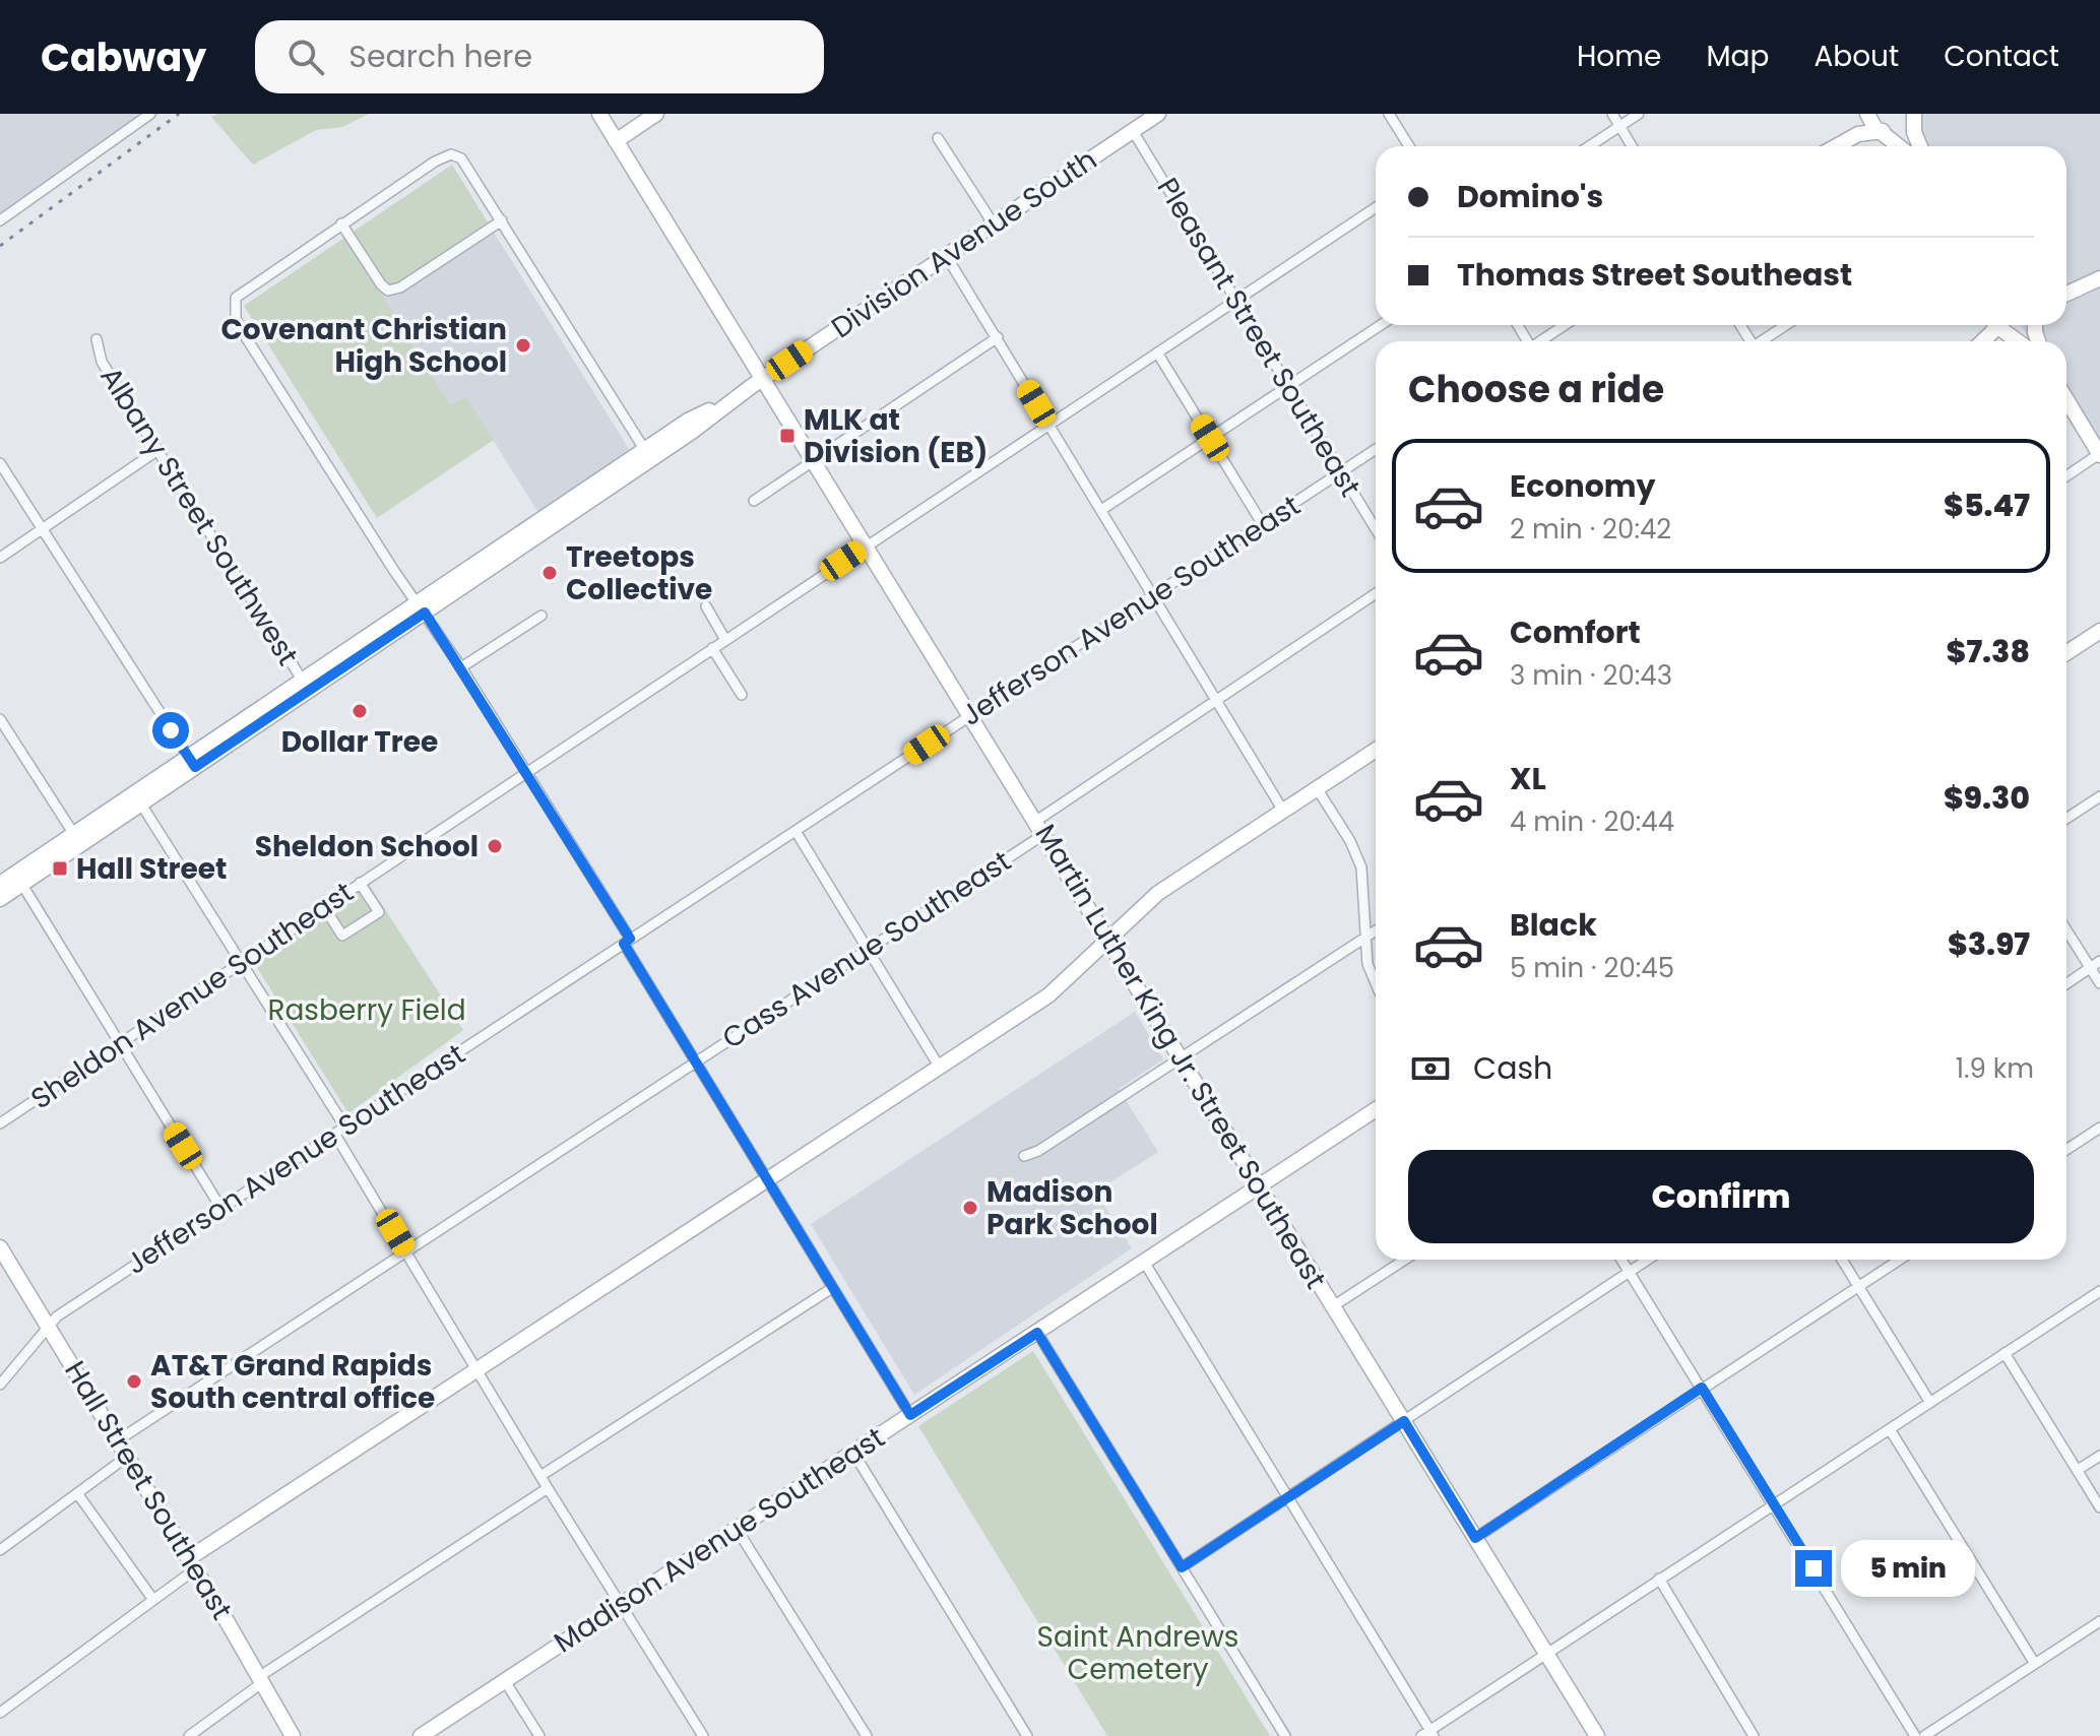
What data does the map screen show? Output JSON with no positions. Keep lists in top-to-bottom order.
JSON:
{
  "streets": {
    "main road": [
      "Division Avenue South",
      "Martin Luther King Jr. Street Southeast",
      "Hall Street Southeast",
      "Madison Avenue Southeast"
    ],
    "street": [
      "Pleasant Street Southeast",
      "Albany Street Southwest",
      "Jefferson Avenue Southeast",
      "Cass Avenue Southeast",
      "Sheldon Avenue Southeast"
    ]
  },
  "crossings": [
    ["Division Avenue South", "Pleasant Street Southeast"],
    ["Division Avenue South", "Albany Street Southwest"],
    ["Division Avenue South", "Martin Luther King Jr. Street Southeast"],
    ["Pleasant Street Southeast", "Jefferson Avenue Southeast"],
    ["Pleasant Street Southeast", "Sheldon Avenue Southeast"],
    ["Jefferson Avenue Southeast", "Martin Luther King Jr. Street Southeast"],
    ["Jefferson Avenue Southeast", "Hall Street Southeast"],
    ["Cass Avenue Southeast", "Martin Luther King Jr. Street Southeast"],
    ["Cass Avenue Southeast", "Hall Street Southeast"],
    ["Sheldon Avenue Southeast", "Martin Luther King Jr. Street Southeast"],
    ["Martin Luther King Jr. Street Southeast", "Madison Avenue Southeast"]
  ],
  "parks": ["Rasberry Field", "Saint Andrews Cemetery"],
  "places": {
    "other": [
      "Covenant Christian High School",
      "Treetops Collective",
      "Dollar Tree",
      "Sheldon School",
      "Madison Park School",
      "AT&T Grand Rapids South central office"
    ],
    "transit": ["MLK at Division (EB)", "Hall Street"]
  },
  "page": {
    "header": "Cabway",
    "search": "Search here",
    "nav": [
      "Home",
      "Map",
      "About",
      "Contact"
    ],
    "banner": ["Domino's", "Thomas Street Southeast"],
    "heading": "Choose a ride",
    "list": [
      {
        "name": "Economy",
        "note": "2 min · 20:42",
        "value": "$5.47"
      },
      {
        "name": "Comfort",
        "note": "3 min · 20:43",
        "value": "$7.38"
      },
      {
        "name": "XL",
        "note": "4 min · 20:44",
        "value": "$9.30"
      },
      {
        "name": "Black",
        "note": "5 min · 20:45",
        "value": "$3.97"
      }
    ],
    "pay": ["Cash", "1.9 km"],
    "buttons": "Confirm",
    "bubble": "5 min"
  }
}
